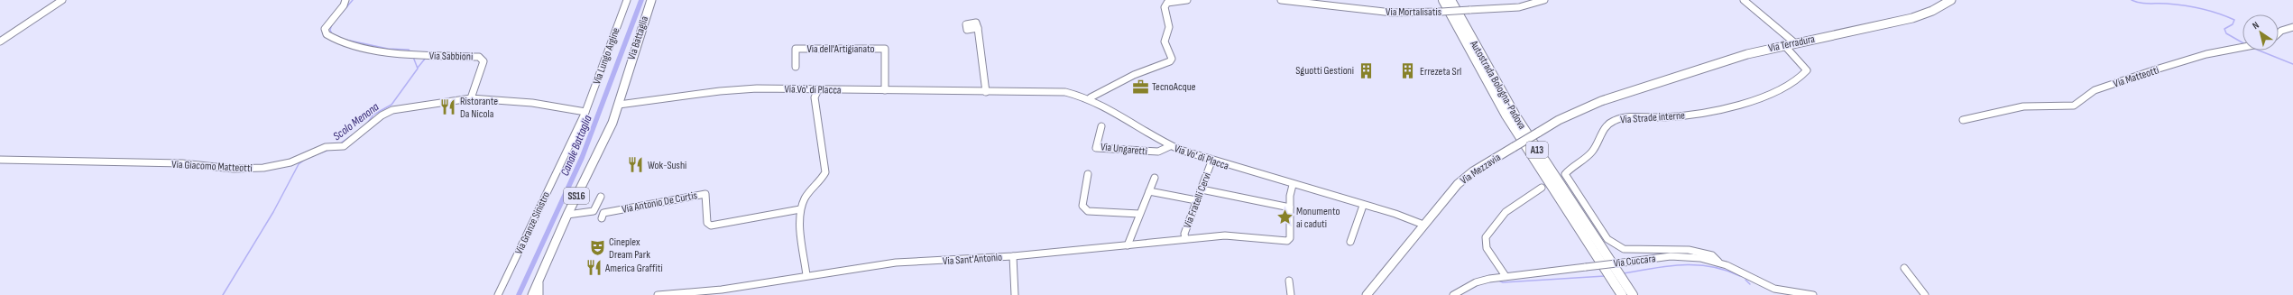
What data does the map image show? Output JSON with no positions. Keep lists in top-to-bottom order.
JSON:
{
  "streets": {
    "highway": ["Autostrada Bologna-Padova", "A13"],
    "main road": [
      "Via Battaglia",
      "Via Terradura",
      "Via Mezzavia",
      "SS16"
    ],
    "street": [
      "Via Mortalisatis",
      "Via dell'Artigianato",
      "Via Sabbioni",
      "Via Lungo Argine",
      "Via Matteotti",
      "Via Vo' di Placca",
      "Via Strade interne",
      "Via Ungaretti",
      "Via Giacomo Matteotti",
      "Via Fratelli Cervi",
      "Via Antonio De Curtis",
      "Via Granze Sinistro",
      "Via Sant'Antonio",
      "Via Cuccara"
    ]
  },
  "crossings": [
    ["Via Battaglia", "SS16"],
    ["Via Terradura", "Via Strade interne"],
    ["Via Terradura", "Via Mezzavia"],
    ["Via dell'Artigianato", "Via Vo' di Placca"],
    ["Via Sabbioni", "Via Giacomo Matteotti"],
    ["Via Lungo Argine", "Via Granze Sinistro"],
    ["Via Vo' di Placca", "Via Ungaretti"],
    ["Via Vo' di Placca", "Via Mezzavia"],
    ["Via Vo' di Placca", "SS16"],
    ["Via Vo' di Placca", "Via Fratelli Cervi"],
    ["Via Strade interne", "Via Cuccara"],
    ["Via Fratelli Cervi", "Via Sant'Antonio"]
  ],
  "water": ["Scolo Menona", "Canale Battaglia"],
  "places": {
    "building": ["Sguotti Gestioni", "Errezeta Srl"],
    "office": ["TecnoAcque"],
    "restaurant": ["Ristorante Da Nicola", "Wok-Sushi", "America Graffiti"],
    "place": ["Monumento ai caduti"],
    "theatre": ["Cineplex Dream Park"]
  },
  "north": "top left"
}
